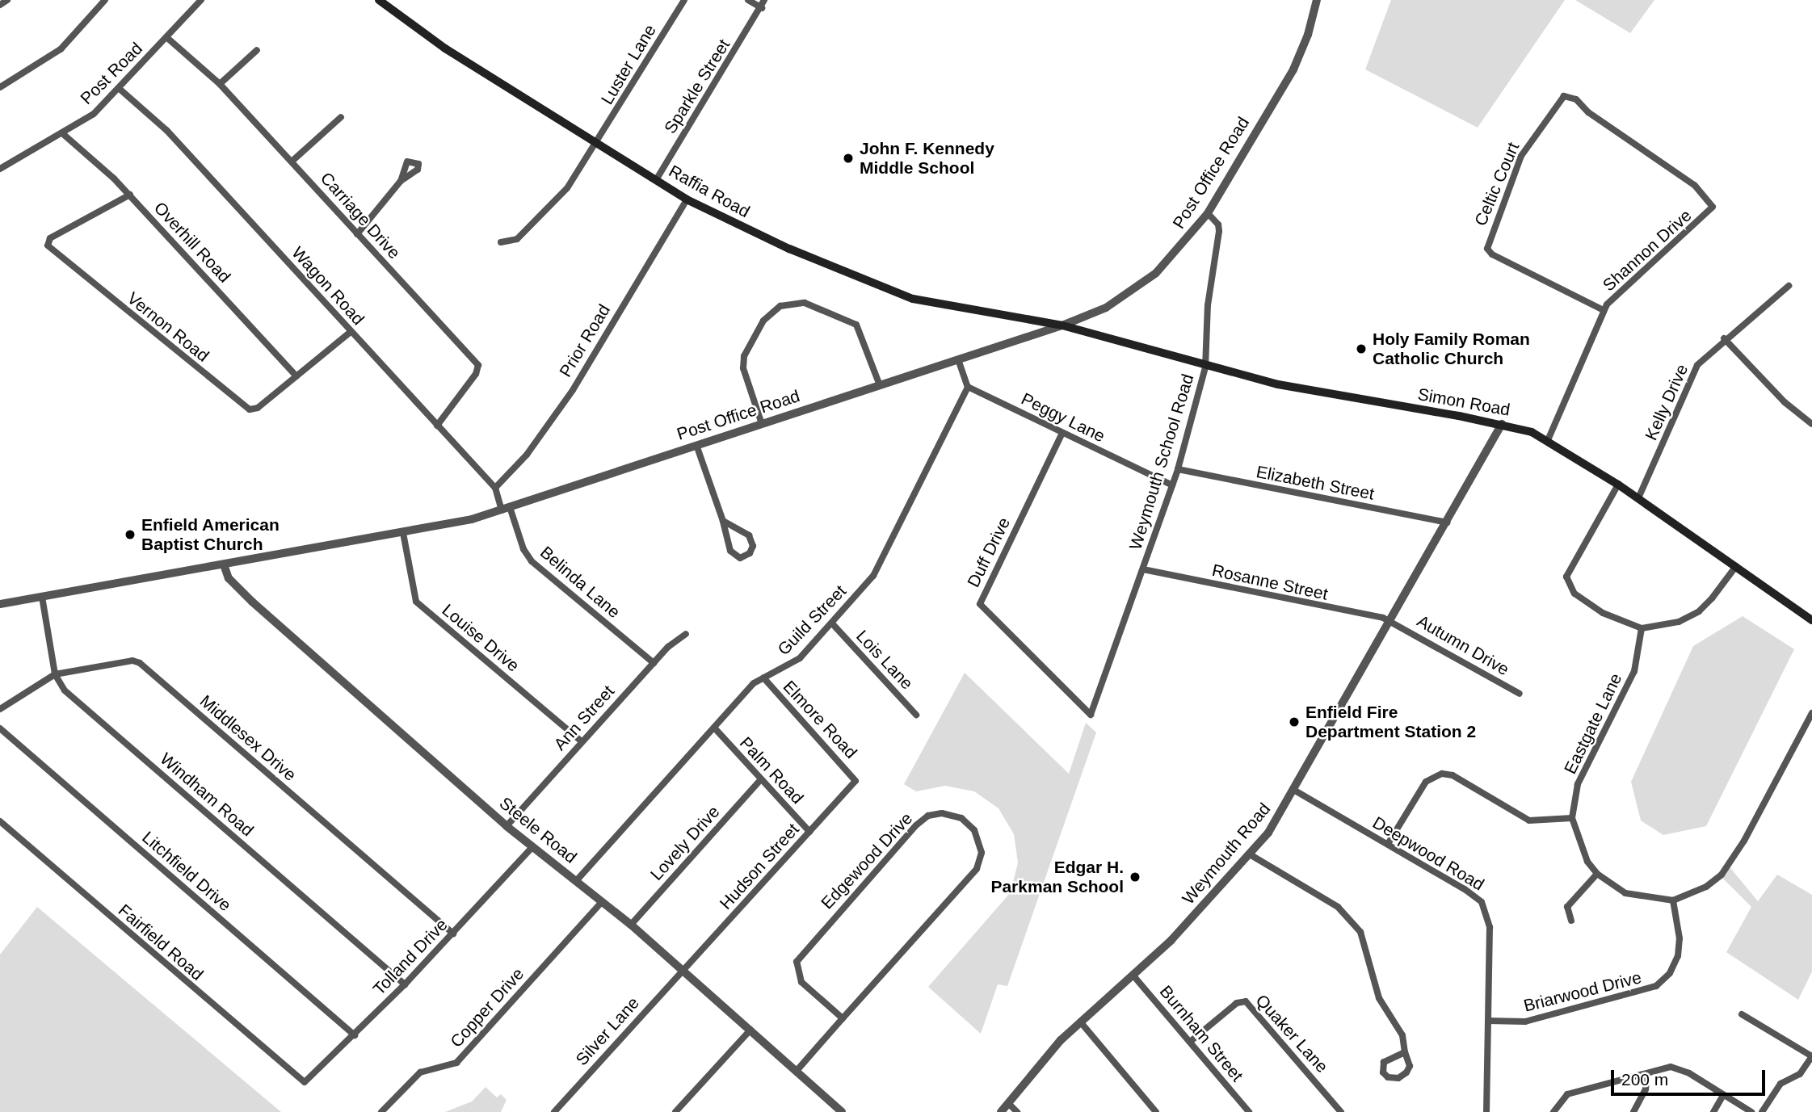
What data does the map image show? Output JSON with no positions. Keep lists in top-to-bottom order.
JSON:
{
  "streets": {
    "main road": ["Raffia Road", "Simon Road"],
    "street": [
      "Luster Lane",
      "Post Road",
      "Sparkle Street",
      "Post Office Road",
      "Celtic Court",
      "Carriage Drive",
      "Overhill Road",
      "Shannon Drive",
      "Wagon Road",
      "Vernon Road",
      "Prior Road",
      "Kelly Drive",
      "Peggy Lane",
      "Weymouth School Road",
      "Elizabeth Street",
      "Duff Drive",
      "Belinda Lane",
      "Rosanne Street",
      "Guild Street",
      "Louise Drive",
      "Autumn Drive",
      "Lois Lane",
      "Ann Street",
      "Elmore Road",
      "Eastgate Lane",
      "Middlesex Drive",
      "Palm Road",
      "Windham Road",
      "Steele Road",
      "Lovely Drive",
      "Weymouth Road",
      "Deepwood Road",
      "Edgewood Drive",
      "Hudson Street",
      "Litchfield Drive",
      "Fairfield Road",
      "Tolland Drive",
      "Briarwood Drive",
      "Copper Drive",
      "Silver Lane",
      "Burnham Street",
      "Quaker Lane"
    ]
  },
  "crossings": [
    ["Luster Lane", "Raffia Road"],
    ["Post Road", "Carriage Drive"],
    ["Post Road", "Overhill Road"],
    ["Post Road", "Wagon Road"],
    ["Sparkle Street", "Raffia Road"],
    ["Post Office Road", "Raffia Road"],
    ["Post Office Road", "Wagon Road"],
    ["Post Office Road", "Simon Road"],
    ["Post Office Road", "Weymouth School Road"],
    ["Post Office Road", "Belinda Lane"],
    ["Post Office Road", "Louise Drive"],
    ["Post Office Road", "Windham Road"],
    ["Post Office Road", "Steele Road"],
    ["Celtic Court", "Shannon Drive"],
    ["Raffia Road", "Prior Road"],
    ["Raffia Road", "Simon Road"],
    ["Carriage Drive", "Wagon Road"],
    ["Overhill Road", "Vernon Road"],
    ["Shannon Drive", "Simon Road"],
    ["Wagon Road", "Vernon Road"],
    ["Wagon Road", "Prior Road"],
    ["Wagon Road", "Belinda Lane"],
    ["Simon Road", "Kelly Drive"],
    ["Simon Road", "Weymouth School Road"],
    ["Simon Road", "Weymouth Road"],
    ["Peggy Lane", "Weymouth School Road"],
    ["Peggy Lane", "Duff Drive"],
    ["Peggy Lane", "Guild Street"],
    ["Weymouth School Road", "Elizabeth Street"],
    ["Weymouth School Road", "Duff Drive"],
    ["Weymouth School Road", "Rosanne Street"],
    ["Elizabeth Street", "Weymouth Road"],
    ["Belinda Lane", "Ann Street"],
    ["Rosanne Street", "Autumn Drive"],
    ["Rosanne Street", "Weymouth Road"],
    ["Guild Street", "Lois Lane"],
    ["Guild Street", "Elmore Road"],
    ["Guild Street", "Palm Road"],
    ["Guild Street", "Steele Road"],
    ["Louise Drive", "Ann Street"],
    ["Autumn Drive", "Weymouth Road"],
    ["Ann Street", "Steele Road"],
    ["Elmore Road", "Hudson Street"],
    ["Eastgate Lane", "Briarwood Drive"],
    ["Middlesex Drive", "Windham Road"],
    ["Middlesex Drive", "Tolland Drive"],
    ["Palm Road", "Lovely Drive"],
    ["Palm Road", "Hudson Street"],
    ["Windham Road", "Tolland Drive"],
    ["Steele Road", "Lovely Drive"],
    ["Steele Road", "Edgewood Drive"],
    ["Steele Road", "Hudson Street"],
    ["Steele Road", "Tolland Drive"],
    ["Steele Road", "Copper Drive"],
    ["Steele Road", "Silver Lane"],
    ["Weymouth Road", "Deepwood Road"],
    ["Weymouth Road", "Burnham Street"],
    ["Deepwood Road", "Briarwood Drive"],
    ["Hudson Street", "Silver Lane"],
    ["Litchfield Drive", "Tolland Drive"],
    ["Fairfield Road", "Tolland Drive"],
    ["Burnham Street", "Quaker Lane"]
  ],
  "places": [
    "John F. Kennedy Middle School",
    "Holy Family Roman Catholic Church",
    "Enfield American Baptist Church",
    "Enfield Fire Department Station 2",
    "Edgar H. Parkman School"
  ],
  "scale_bar": "200 m"
}
